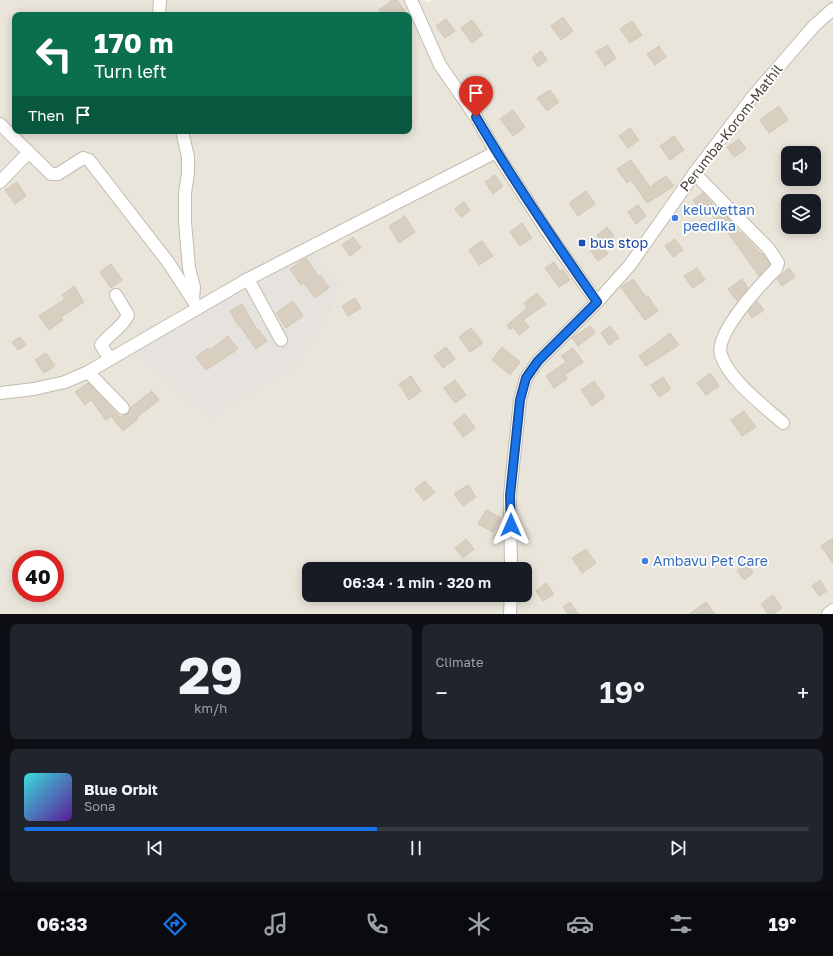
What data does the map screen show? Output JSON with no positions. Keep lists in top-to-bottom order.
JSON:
{
  "streets": {
    "street": ["Perumba-Korom-Mathil"]
  },
  "places": {
    "other": ["keluvettan peedika", "Ambavu Pet Care"],
    "transit": ["bus stop"]
  },
  "page": {
    "turn": ["170 m", "Turn left"],
    "then": "Then",
    "limit": "40",
    "trip": "06:34 · 1 min · 320 m",
    "tile": [
      ["29", "km/h"],
      "Climate"
    ],
    "heat": ["−", "19°", "+"],
    "song": ["Blue Orbit", "Sona"],
    "tabs": ["06:33", "19°"]
  }
}
